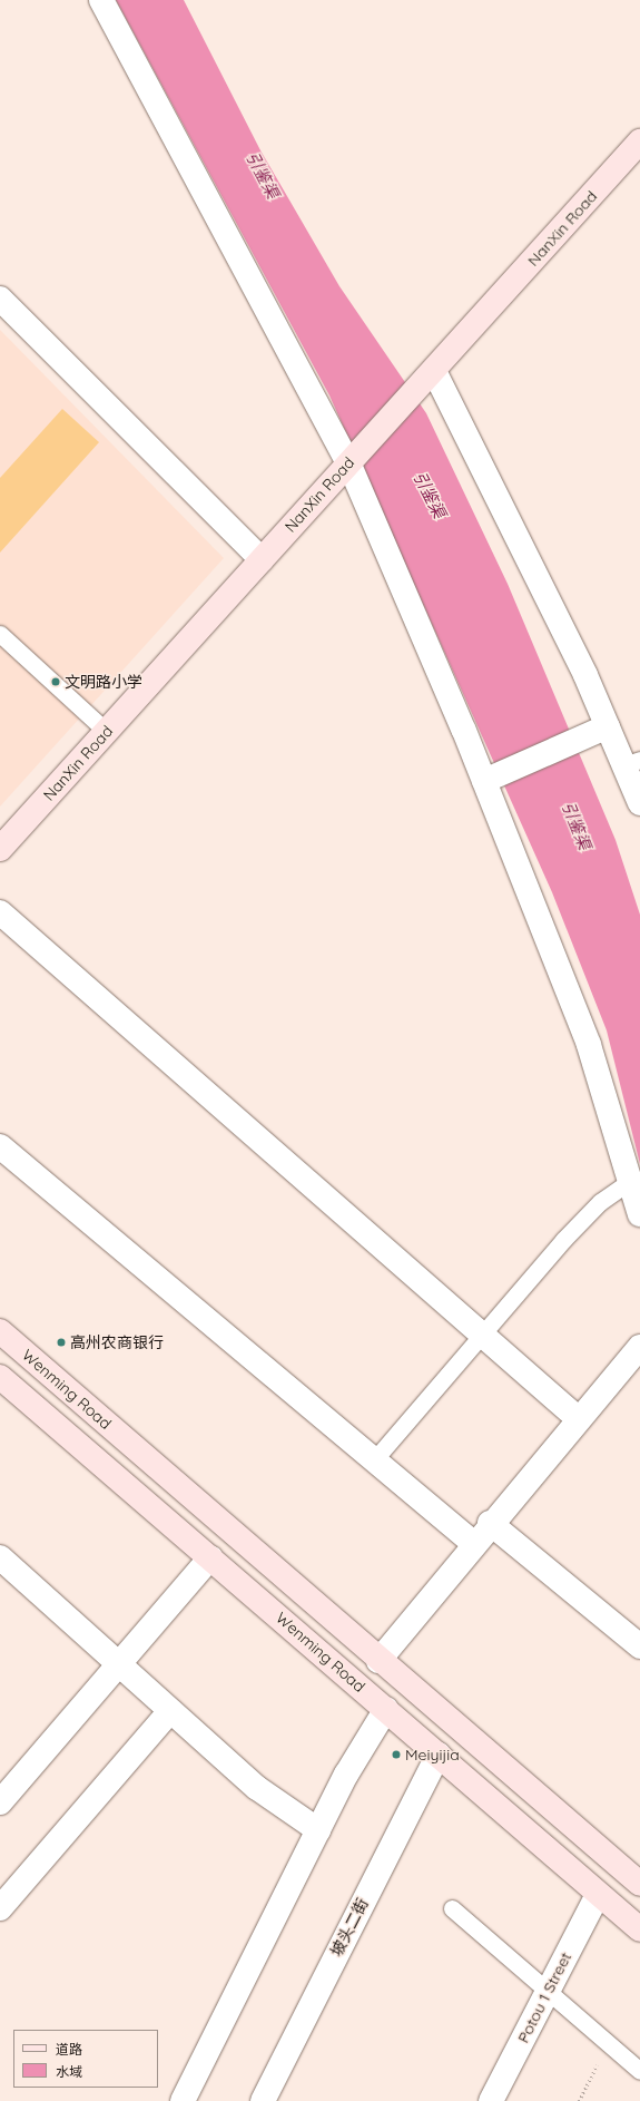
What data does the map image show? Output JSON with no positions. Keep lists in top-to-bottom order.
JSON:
{
  "streets": {
    "main road": ["NanXin Road", "Wenming Road"],
    "street": ["坡头二街", "Potou 1 Street"]
  },
  "crossings": [
    ["Wenming Road", "坡头二街"],
    ["Wenming Road", "Potou 1 Street"]
  ],
  "water": ["引鉴渠"],
  "places": ["文明路小学", "高州农商银行", "Meiyijia"],
  "legend": ["道路", "水域"]
}
